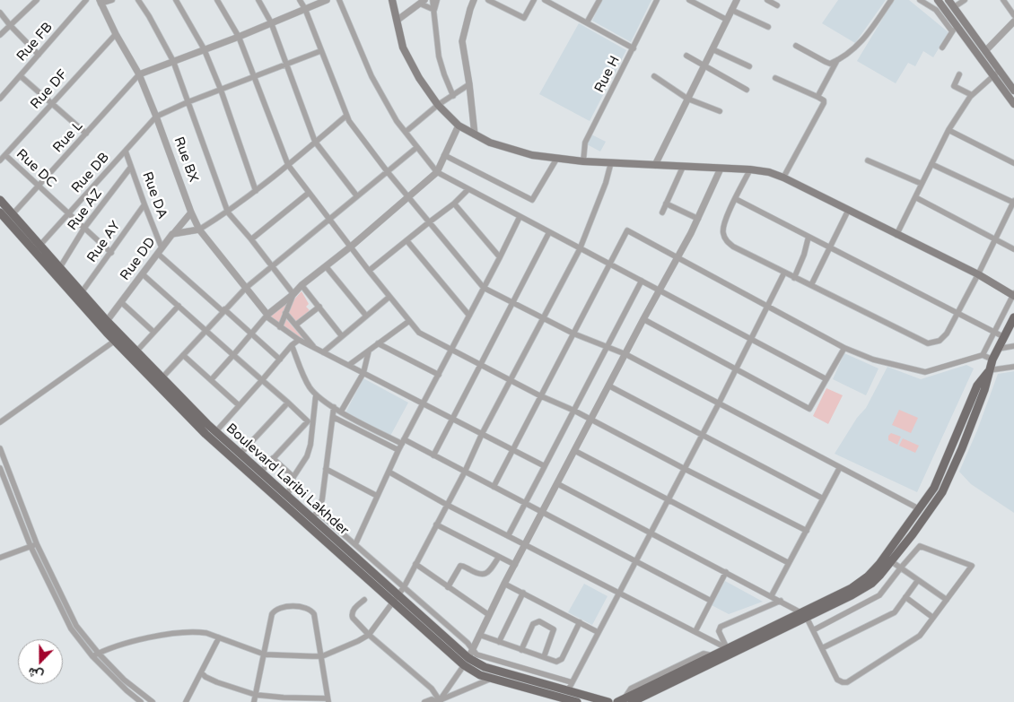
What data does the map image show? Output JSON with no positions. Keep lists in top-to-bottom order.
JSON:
{
  "streets": {
    "main road": ["Boulevard Laribi Lakhder"],
    "street": [
      "Rue FB",
      "Rue H",
      "Rue DF",
      "Rue L",
      "Rue BX",
      "Rue DC",
      "Rue DB",
      "Rue DA",
      "Rue AZ",
      "Rue AY",
      "Rue DD"
    ]
  },
  "crossings": [
    ["Rue DF", "Rue BX"],
    ["Rue DF", "Rue DC"],
    ["Rue L", "Rue BX"],
    ["Rue L", "Rue DC"],
    ["Rue L", "Boulevard Laribi Lakhder"],
    ["Rue BX", "Rue DB"],
    ["Rue BX", "Rue DD"],
    ["Rue DC", "Rue DB"],
    ["Rue DC", "Rue AZ"],
    ["Rue DC", "Rue AY"],
    ["Rue DB", "Rue DA"],
    ["Rue DB", "Boulevard Laribi Lakhder"],
    ["Rue DA", "Rue AZ"],
    ["Rue DA", "Rue AY"],
    ["Rue DA", "Rue DD"],
    ["Rue AZ", "Boulevard Laribi Lakhder"],
    ["Rue AY", "Boulevard Laribi Lakhder"],
    ["Rue DD", "Boulevard Laribi Lakhder"]
  ],
  "north": "bottom"
}
